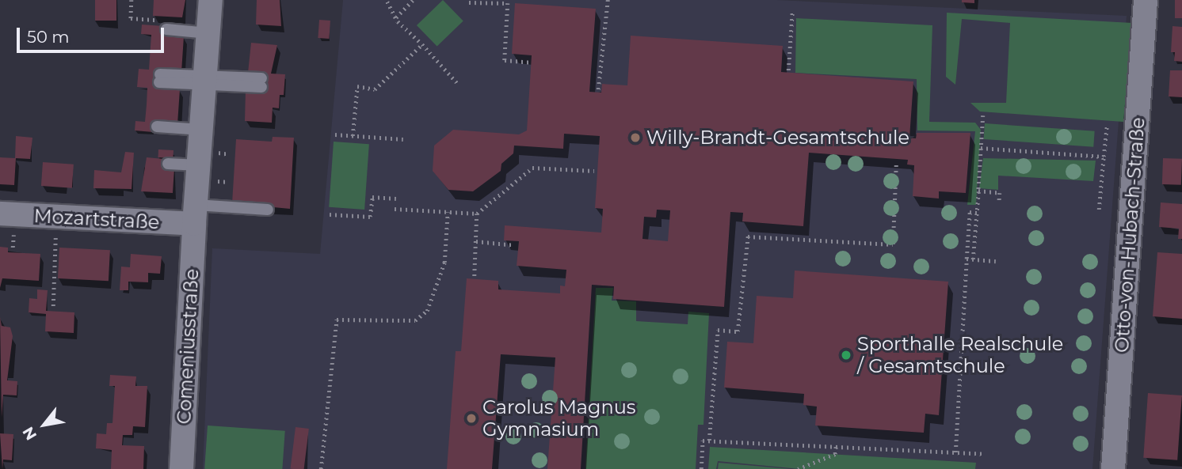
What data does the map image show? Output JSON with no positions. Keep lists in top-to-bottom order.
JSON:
{
  "streets": {
    "street": ["Mozartstraße", "Otto-von-Hubach-Straße", "Comeniusstraße"]
  },
  "crossings": [
    ["Mozartstraße", "Comeniusstraße"]
  ],
  "places": ["Willy-Brandt-Gesamtschule", "Sporthalle Realschule / Gesamtschule", "Carolus Magnus Gymnasium"],
  "scale_bar": "50 m",
  "north": "bottom left"
}
